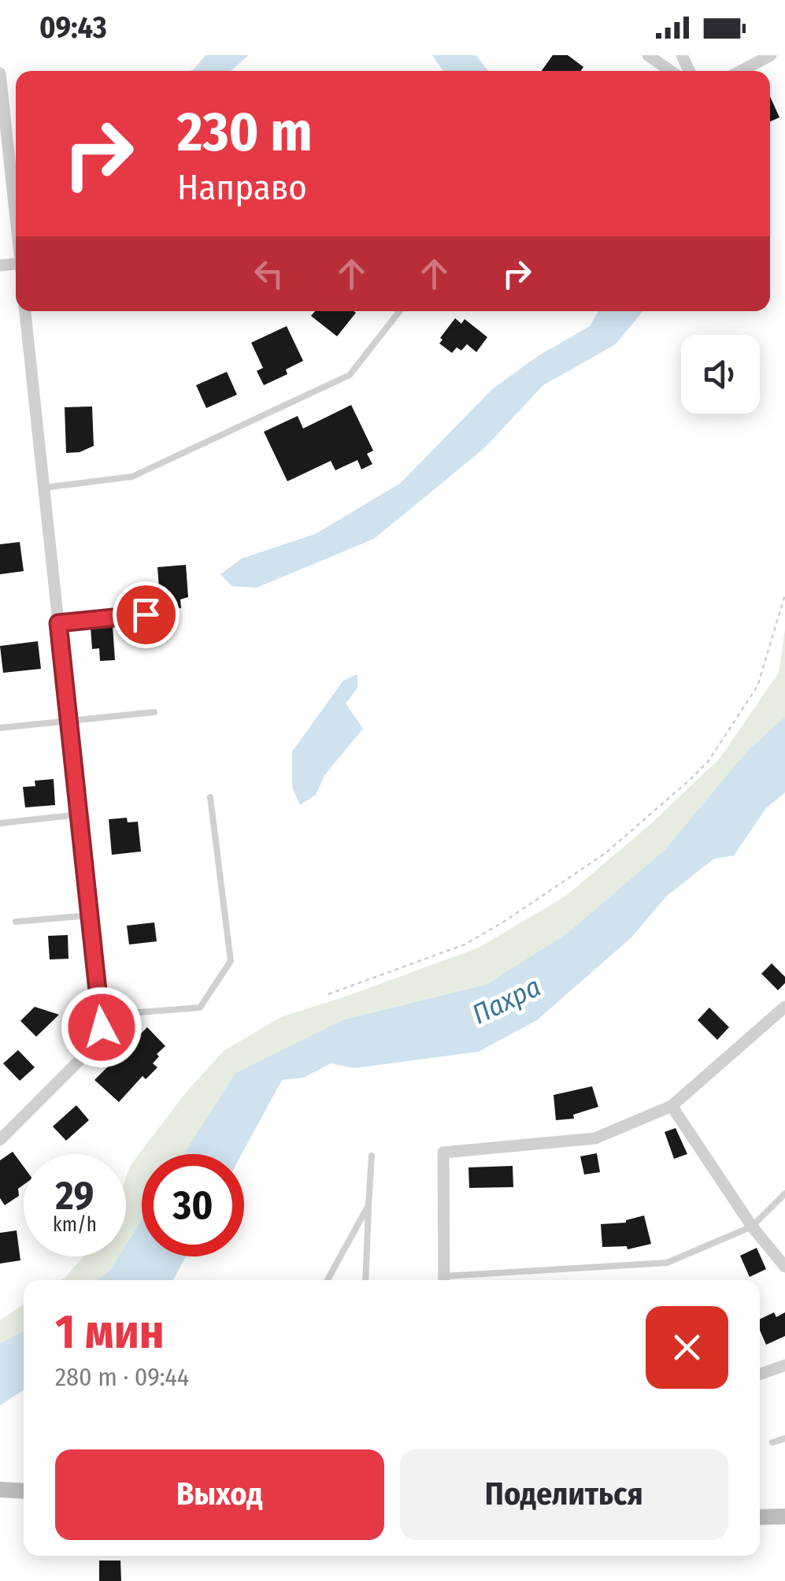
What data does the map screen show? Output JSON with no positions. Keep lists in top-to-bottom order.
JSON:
{
  "water": ["Пахра"],
  "page": {
    "status": "09:43",
    "turn": ["230 m", "Направо"],
    "speed": "29 km/h",
    "limit": "30",
    "heading": ["1 мин", "280 m · 09:44"],
    "buttons": ["Выход", "Поделиться"]
  }
}
